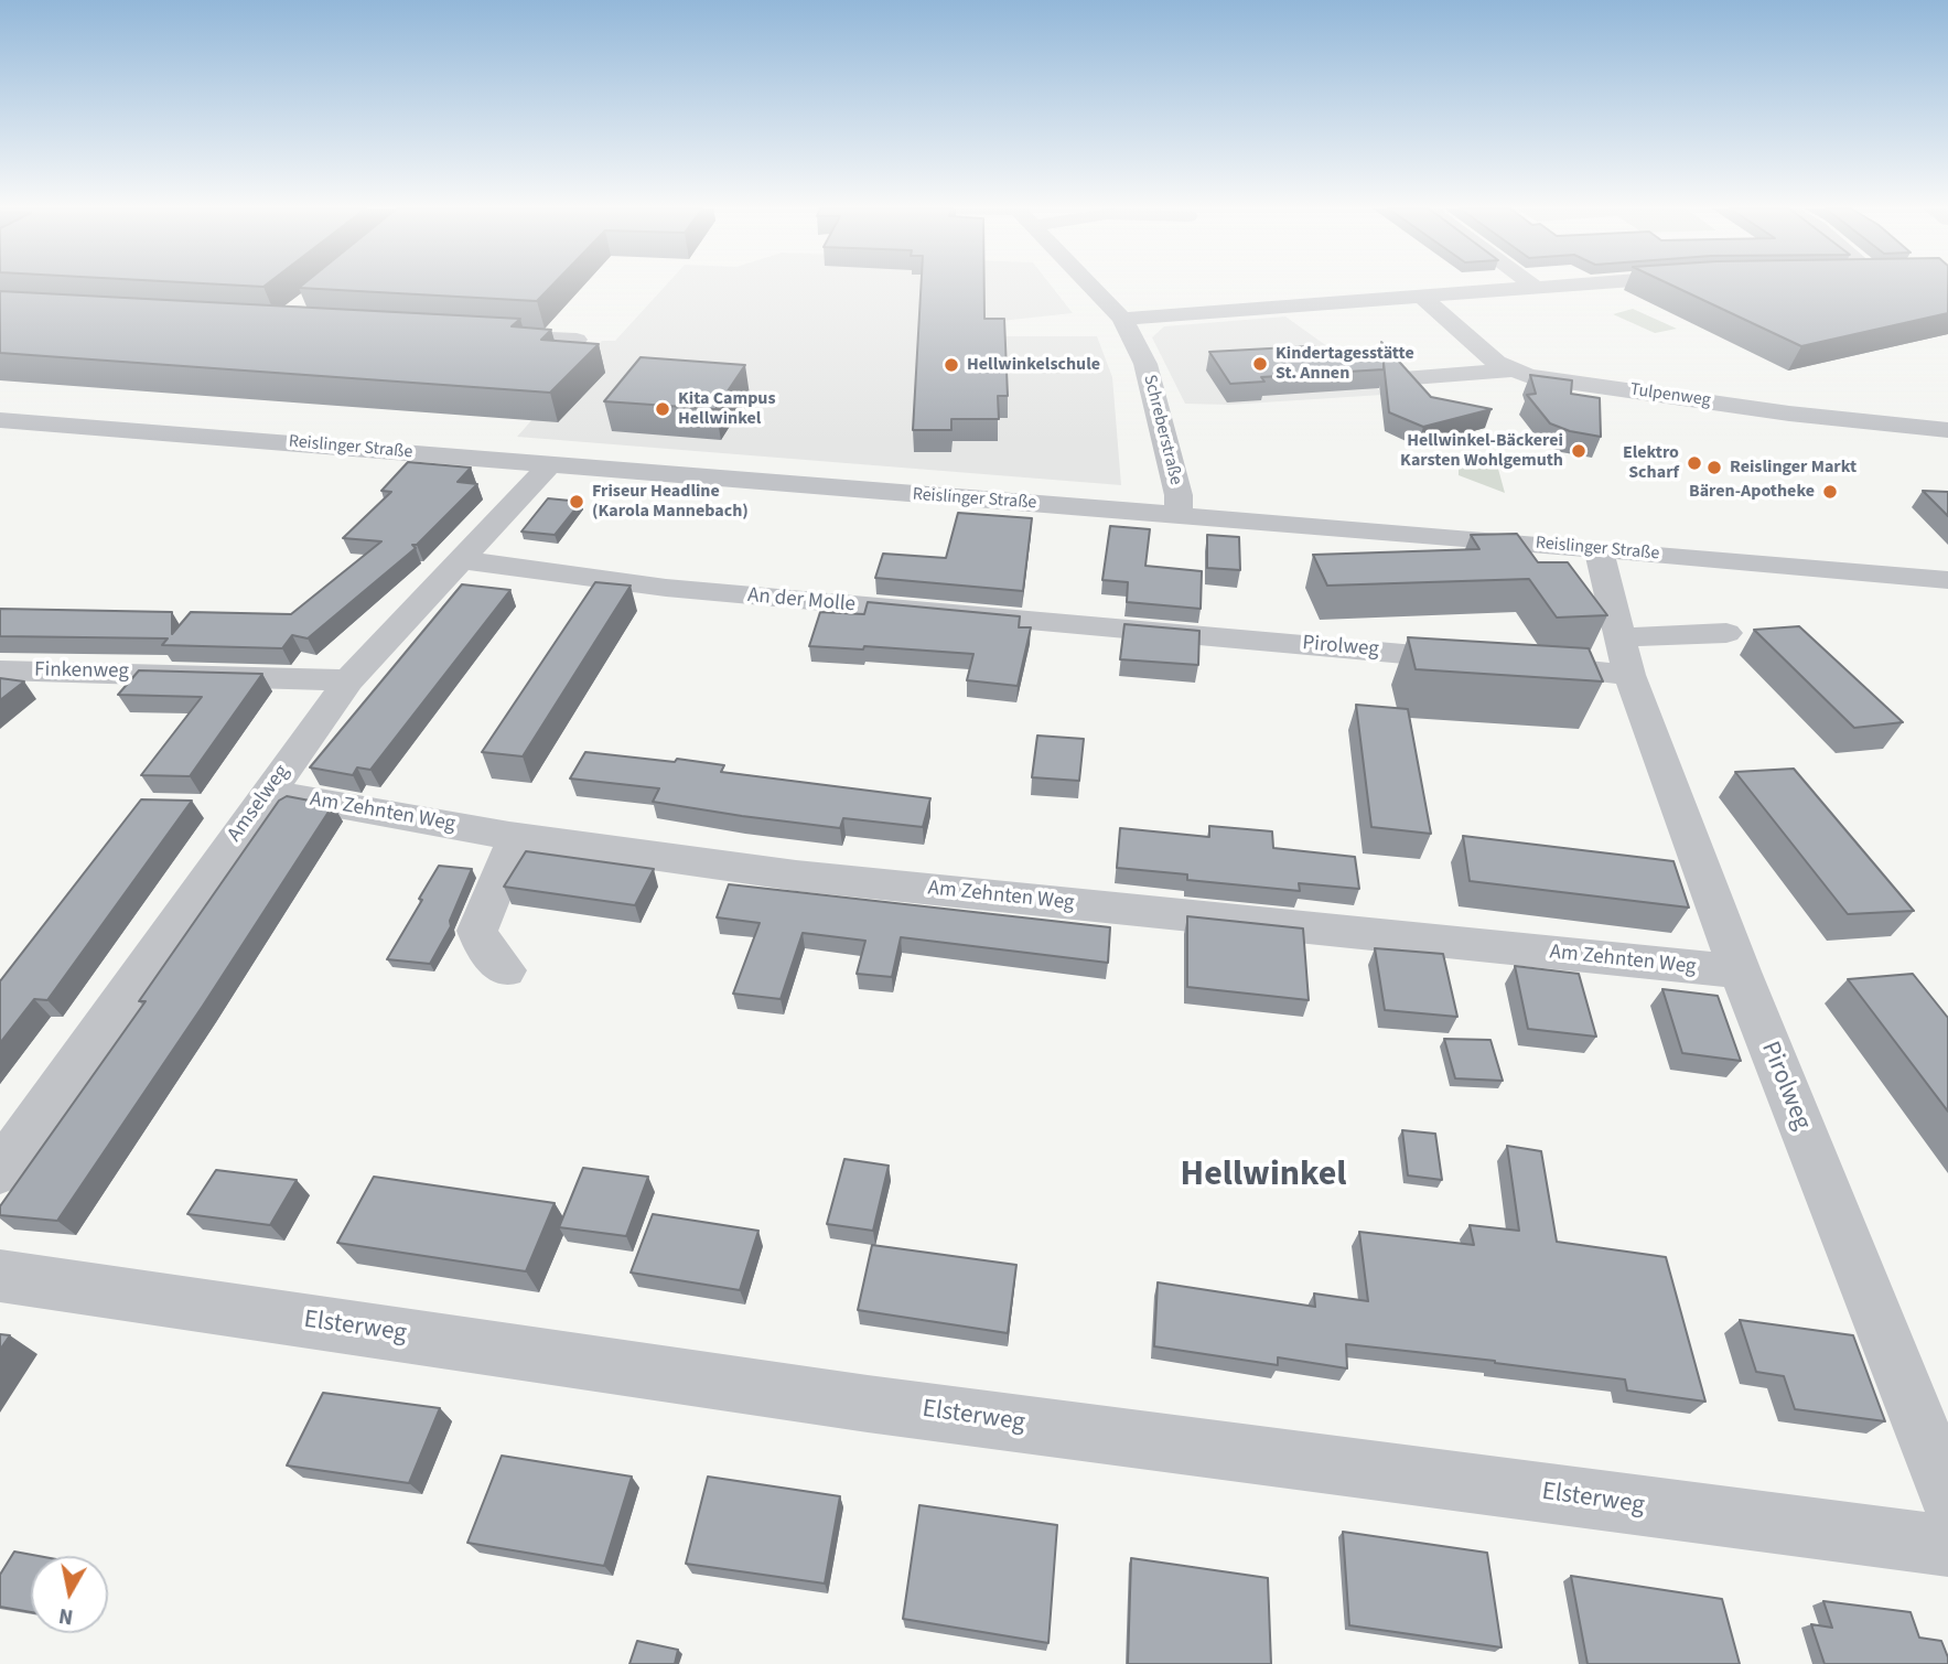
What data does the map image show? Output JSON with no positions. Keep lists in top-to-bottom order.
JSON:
{
  "streets": {
    "street": [
      "Tulpenweg",
      "Schreberstraße",
      "Reislinger Straße",
      "An der Molle",
      "Pirolweg",
      "Finkenweg",
      "Amselweg",
      "Am Zehnten Weg",
      "Elsterweg"
    ]
  },
  "crossings": [
    ["Schreberstraße", "Reislinger Straße"],
    ["Reislinger Straße", "Pirolweg"],
    ["Reislinger Straße", "Amselweg"],
    ["An der Molle", "Pirolweg"],
    ["An der Molle", "Amselweg"],
    ["Pirolweg", "Am Zehnten Weg"],
    ["Finkenweg", "Amselweg"],
    ["Amselweg", "Am Zehnten Weg"]
  ],
  "districts": ["Hellwinkel"],
  "places": [
    "Kindertagesstätte St. Annen",
    "Hellwinkelschule",
    "Kita Campus Hellwinkel",
    "Hellwinkel-Bäckerei Karsten Wohlgemuth",
    "Elektro Scharf",
    "Reislinger Markt",
    "Bären-Apotheke",
    "Friseur Headline (Karola Mannebach)"
  ],
  "north": "bottom"
}
